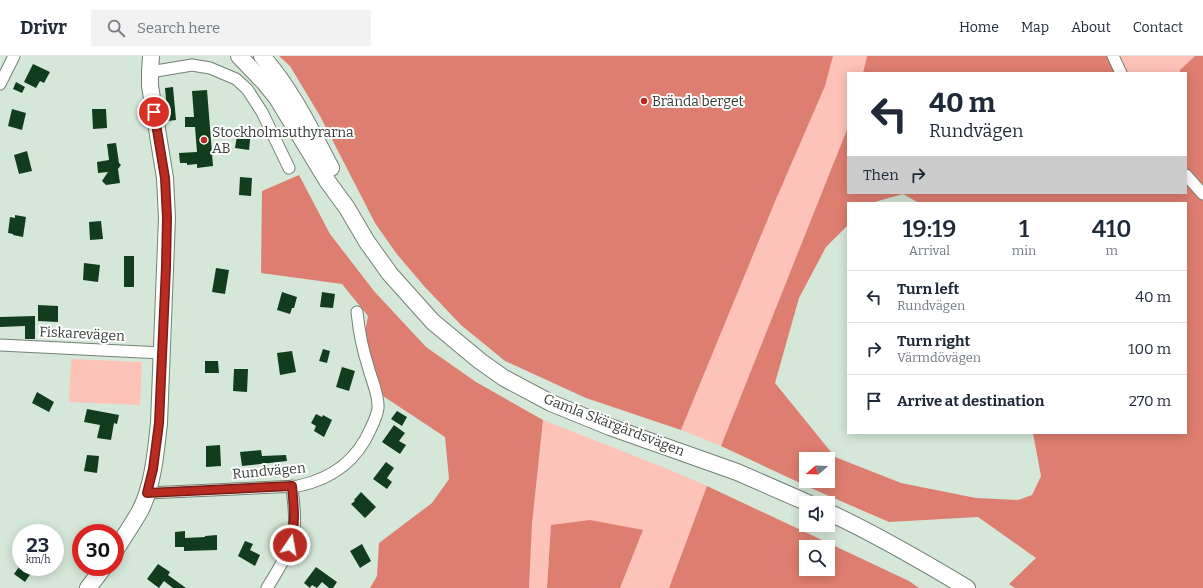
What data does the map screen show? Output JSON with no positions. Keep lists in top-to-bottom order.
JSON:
{
  "streets": {
    "main road": ["Gamla Skärgårdsvägen"],
    "street": ["Fiskarevägen", "Rundvägen"]
  },
  "places": ["Brända berget", "Stockholmsuthyrarna AB"],
  "north": "left",
  "page": {
    "header": "Drivr",
    "search": "Search here",
    "nav": [
      "Home",
      "Map",
      "About",
      "Contact"
    ],
    "turn": ["40 m", "Rundvägen"],
    "then": "Then",
    "eta": [
      "19:19",
      "Arrival",
      "1",
      "min",
      "410",
      "m"
    ],
    "list": [
      {
        "name": "Turn left",
        "note": "Rundvägen",
        "value": "40 m"
      },
      {
        "name": "Turn right",
        "note": "Värmdövägen",
        "value": "100 m"
      },
      {
        "name": "Arrive at destination",
        "value": "270 m"
      }
    ],
    "speed": "23 km/h",
    "limit": "30"
  }
}
